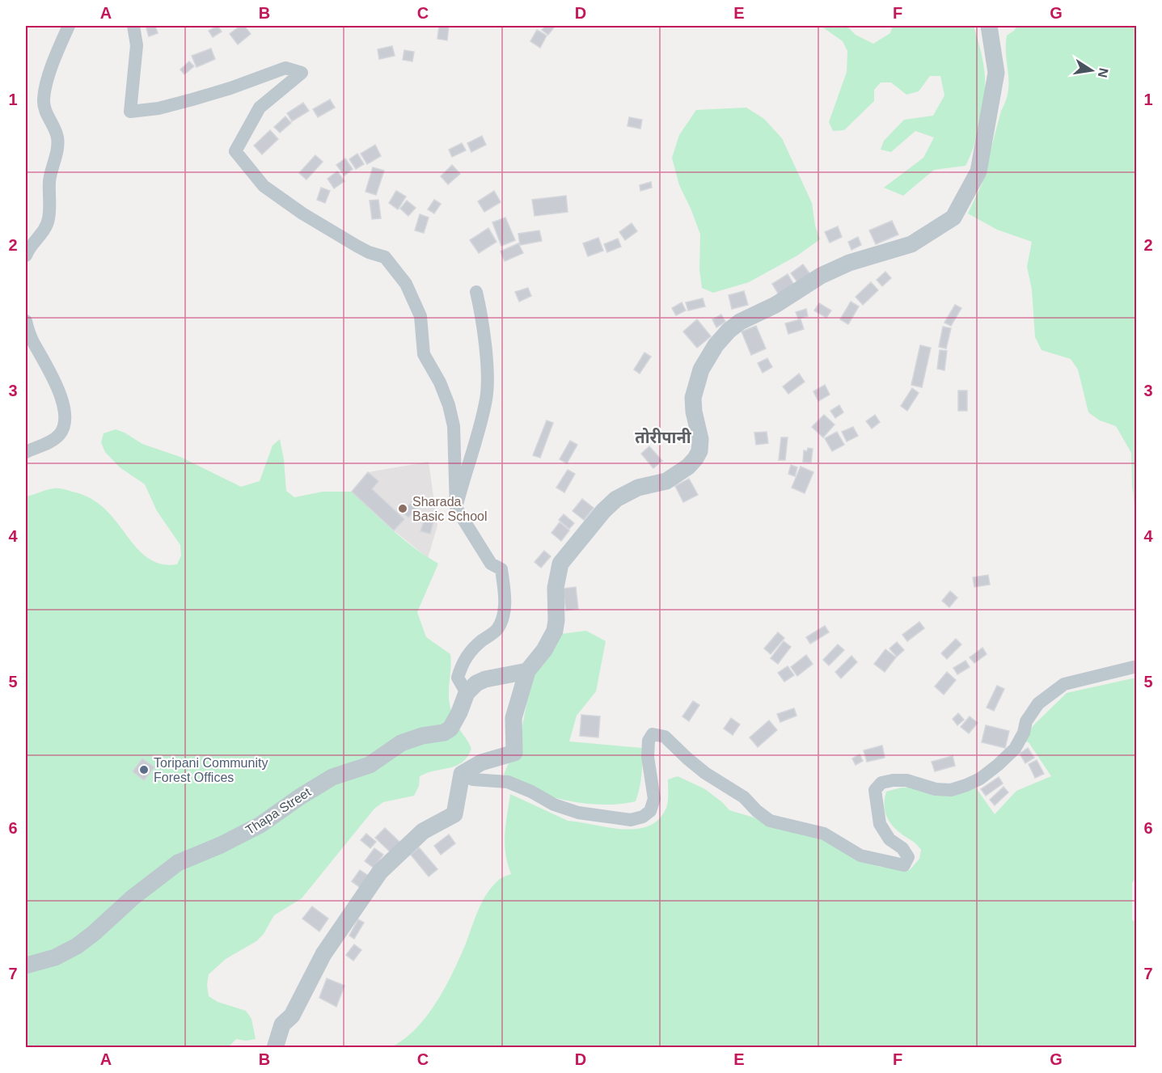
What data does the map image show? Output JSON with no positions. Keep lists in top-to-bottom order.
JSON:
{
  "streets": {
    "street": ["Thapa Street"]
  },
  "districts": ["तोरीपानी"],
  "places": ["Sharada Basic School", "Toripani Community Forest Offices"],
  "north": "right",
  "grid": {
    "columns": [
      "A",
      "B",
      "C",
      "D",
      "E",
      "F",
      "G"
    ],
    "rows": [
      "1",
      "2",
      "3",
      "4",
      "5",
      "6",
      "7"
    ]
  }
}
